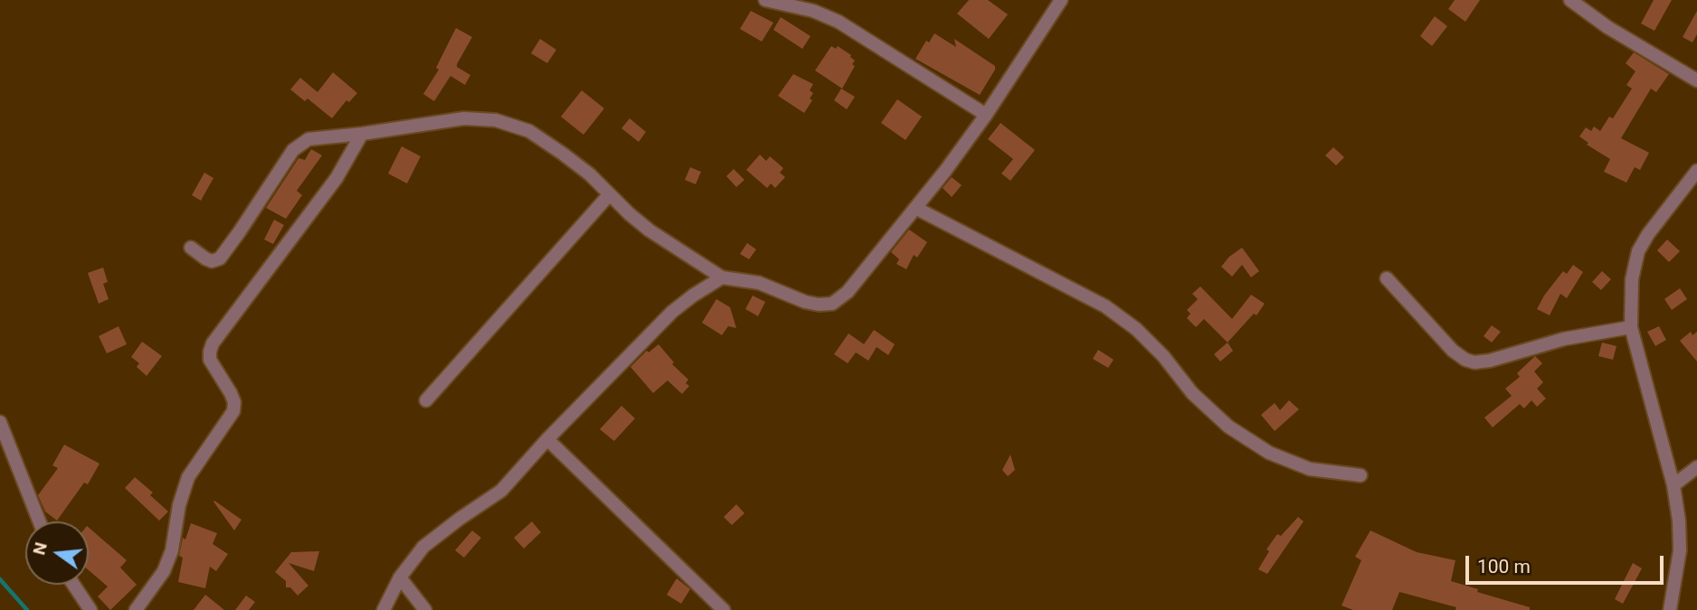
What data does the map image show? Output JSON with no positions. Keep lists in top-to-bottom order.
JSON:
{
  "scale_bar": "100 m",
  "north": "left"
}
